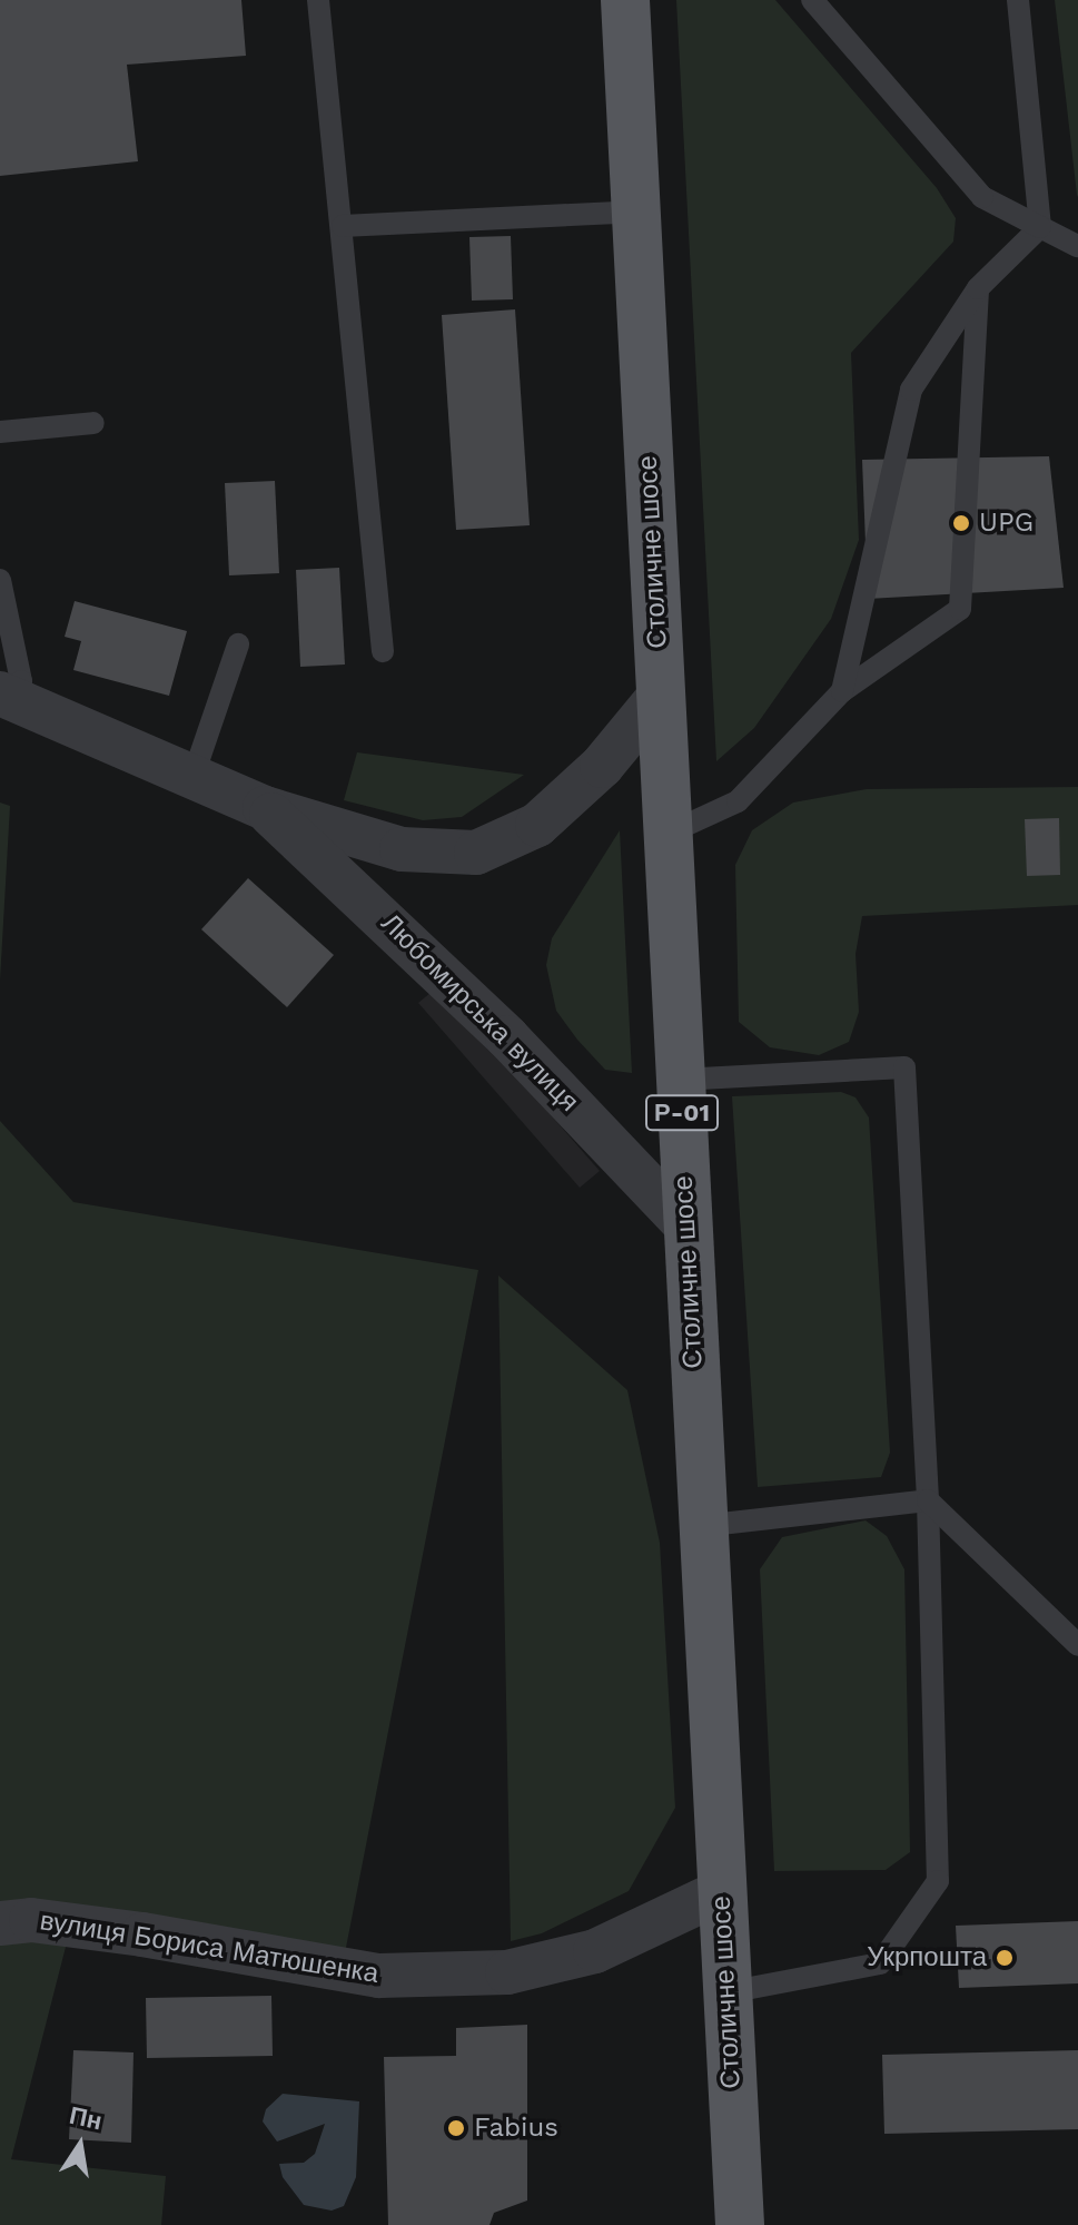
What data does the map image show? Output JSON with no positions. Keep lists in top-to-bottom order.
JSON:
{
  "streets": {
    "main road": ["Столичне шосе", "Р-01"],
    "street": ["Любомирська вулиця", "вулиця Бориса Матюшенка"]
  },
  "crossings": [
    ["Столичне шосе", "Любомирська вулиця"],
    ["Столичне шосе", "вулиця Бориса Матюшенка"]
  ],
  "places": ["UPG", "Укрпошта", "Fabius"],
  "north": "top"
}
